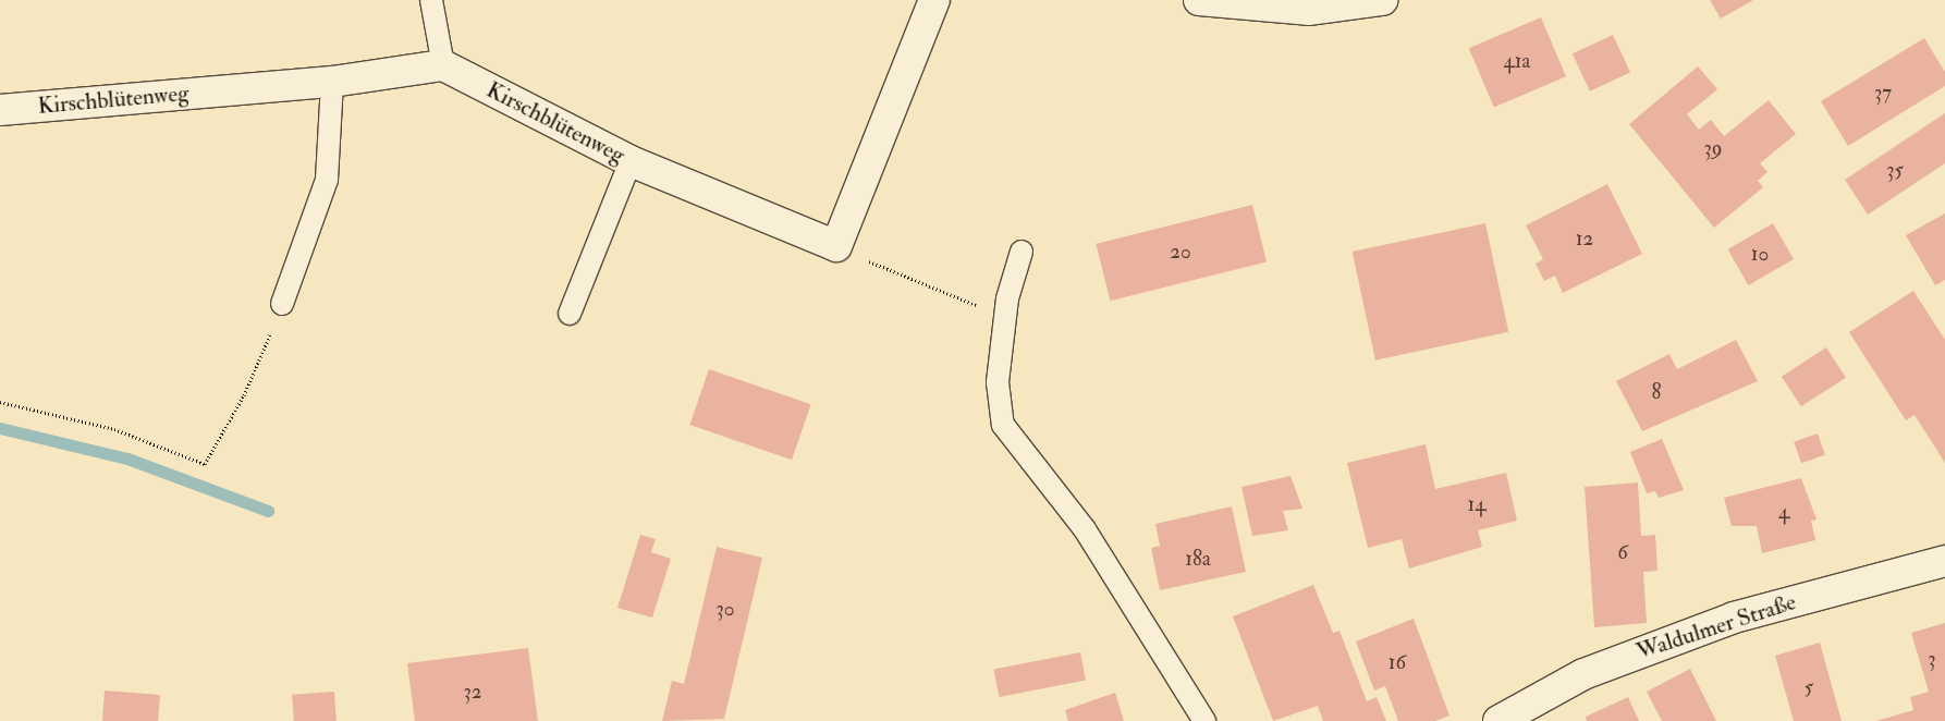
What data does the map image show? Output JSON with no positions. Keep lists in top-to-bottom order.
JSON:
{
  "streets": {
    "street": ["Kirschblütenweg", "Waldulmer Straße"]
  },
  "house_numbers": [
    "41a",
    "37",
    "39",
    "35",
    "12",
    "20",
    "10",
    "8",
    "14",
    "4",
    "6",
    "18a",
    "30",
    "3",
    "16",
    "5",
    "32"
  ]
}
